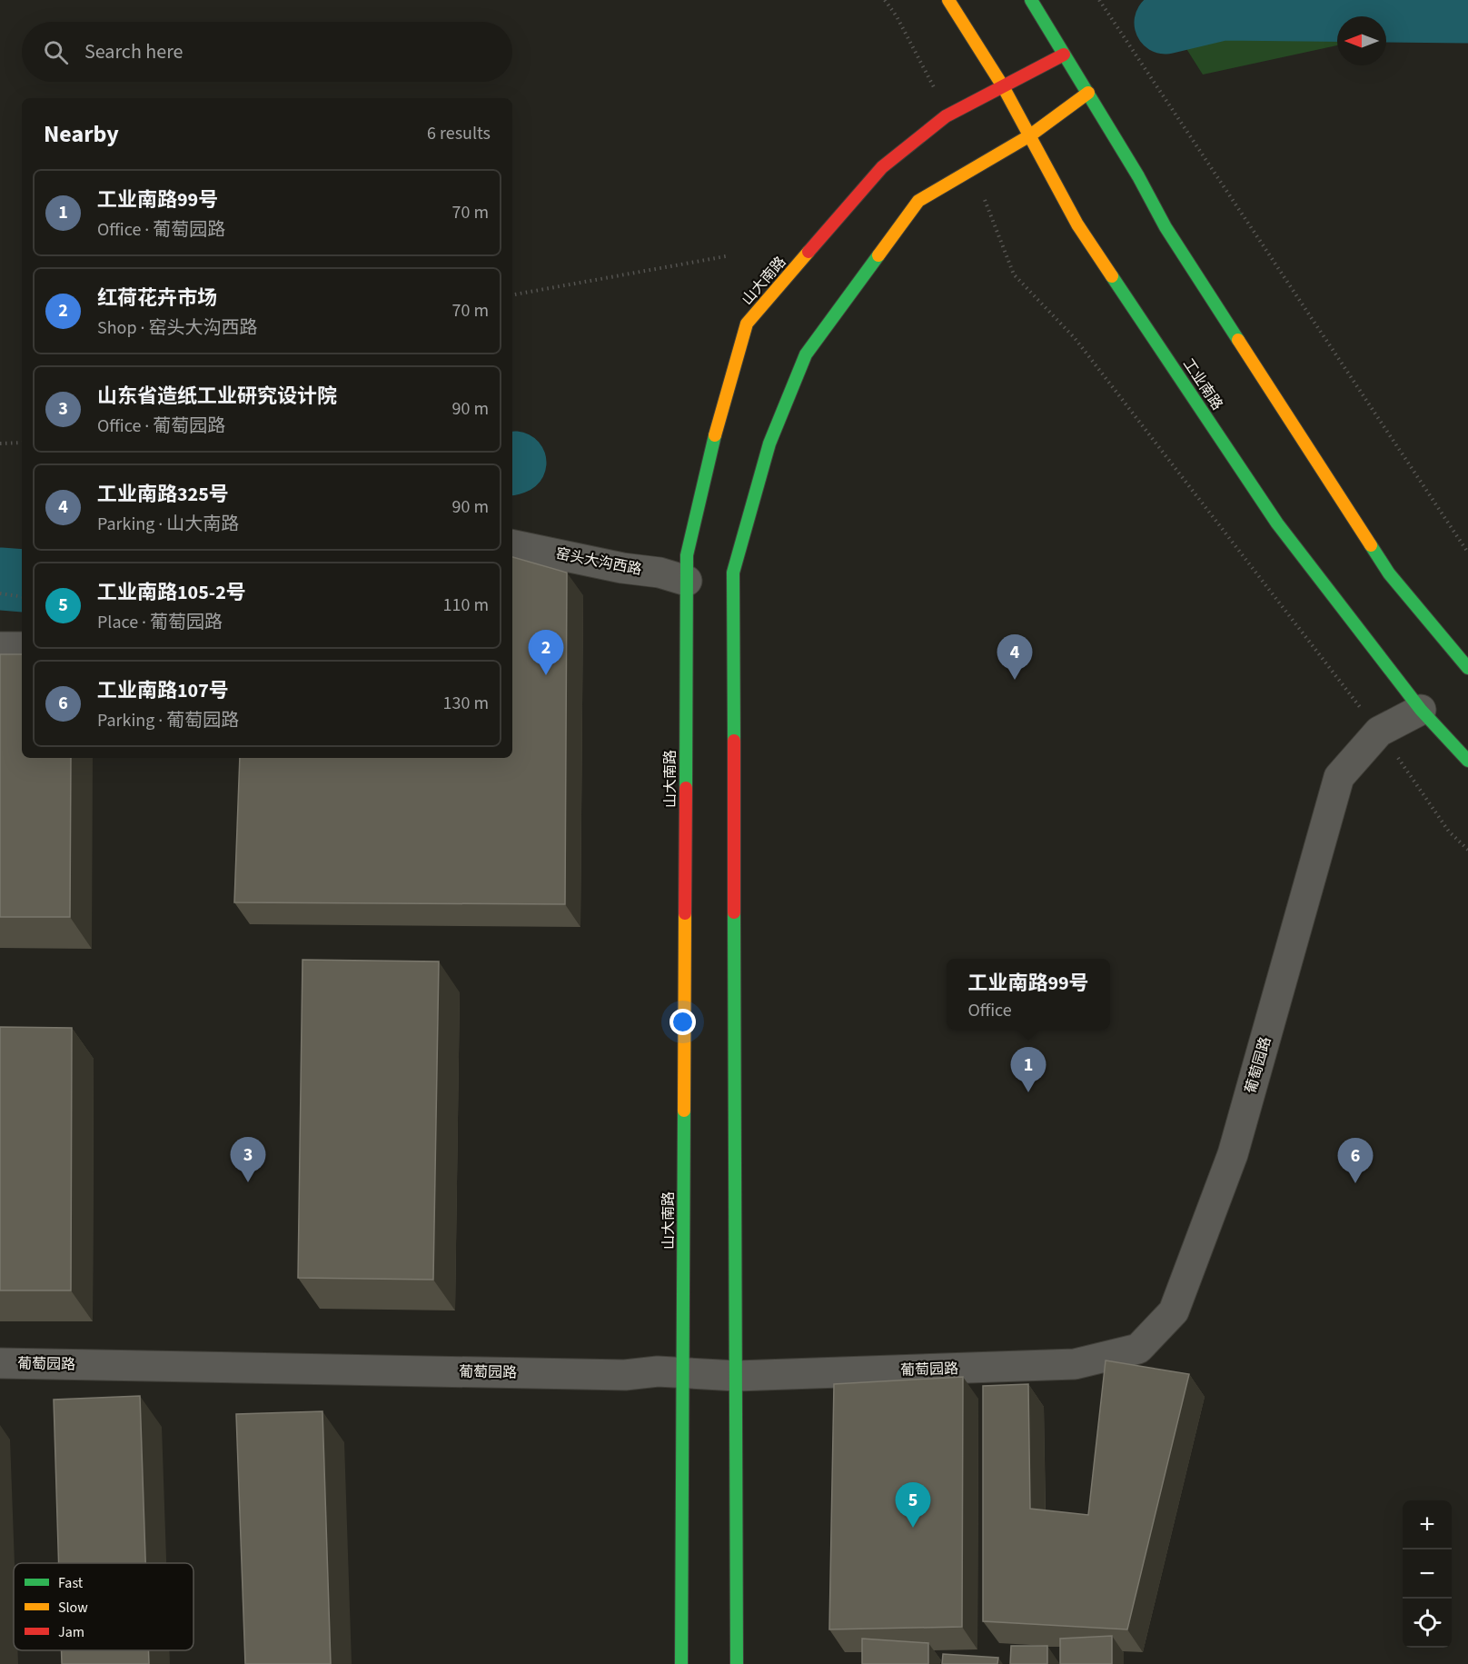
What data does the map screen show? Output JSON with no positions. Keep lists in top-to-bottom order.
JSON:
{
  "streets": {
    "main road": ["山大南路", "工业南路"],
    "street": ["窑头大沟西路", "葡萄园路"]
  },
  "crossings": [
    ["山大南路", "工业南路"],
    ["山大南路", "窑头大沟西路"],
    ["山大南路", "葡萄园路"],
    ["工业南路", "葡萄园路"]
  ],
  "legend": ["Fast", "Slow", "Jam"],
  "north": "left",
  "page": {
    "search": "Search here",
    "heading": ["Nearby", "6 results"],
    "list": [
      {
        "mark": "1",
        "name": "工业南路99号",
        "note": "Office · 葡萄园路",
        "value": "70 m"
      },
      {
        "mark": "2",
        "name": "红荷花卉市场",
        "note": "Shop · 窑头大沟西路",
        "value": "70 m"
      },
      {
        "mark": "3",
        "name": "山东省造纸工业研究设计院",
        "note": "Office · 葡萄园路",
        "value": "90 m"
      },
      {
        "mark": "4",
        "name": "工业南路325号",
        "note": "Parking · 山大南路",
        "value": "90 m"
      },
      {
        "mark": "5",
        "name": "工业南路105-2号",
        "note": "Place · 葡萄园路",
        "value": "110 m"
      },
      {
        "mark": "6",
        "name": "工业南路107号",
        "note": "Parking · 葡萄园路",
        "value": "130 m"
      }
    ],
    "pins": [
      "2",
      "4",
      "1",
      "3",
      "6",
      "5"
    ],
    "popup": ["工业南路99号", "Office"],
    "map_buttons": ["+", "−"]
  }
}
